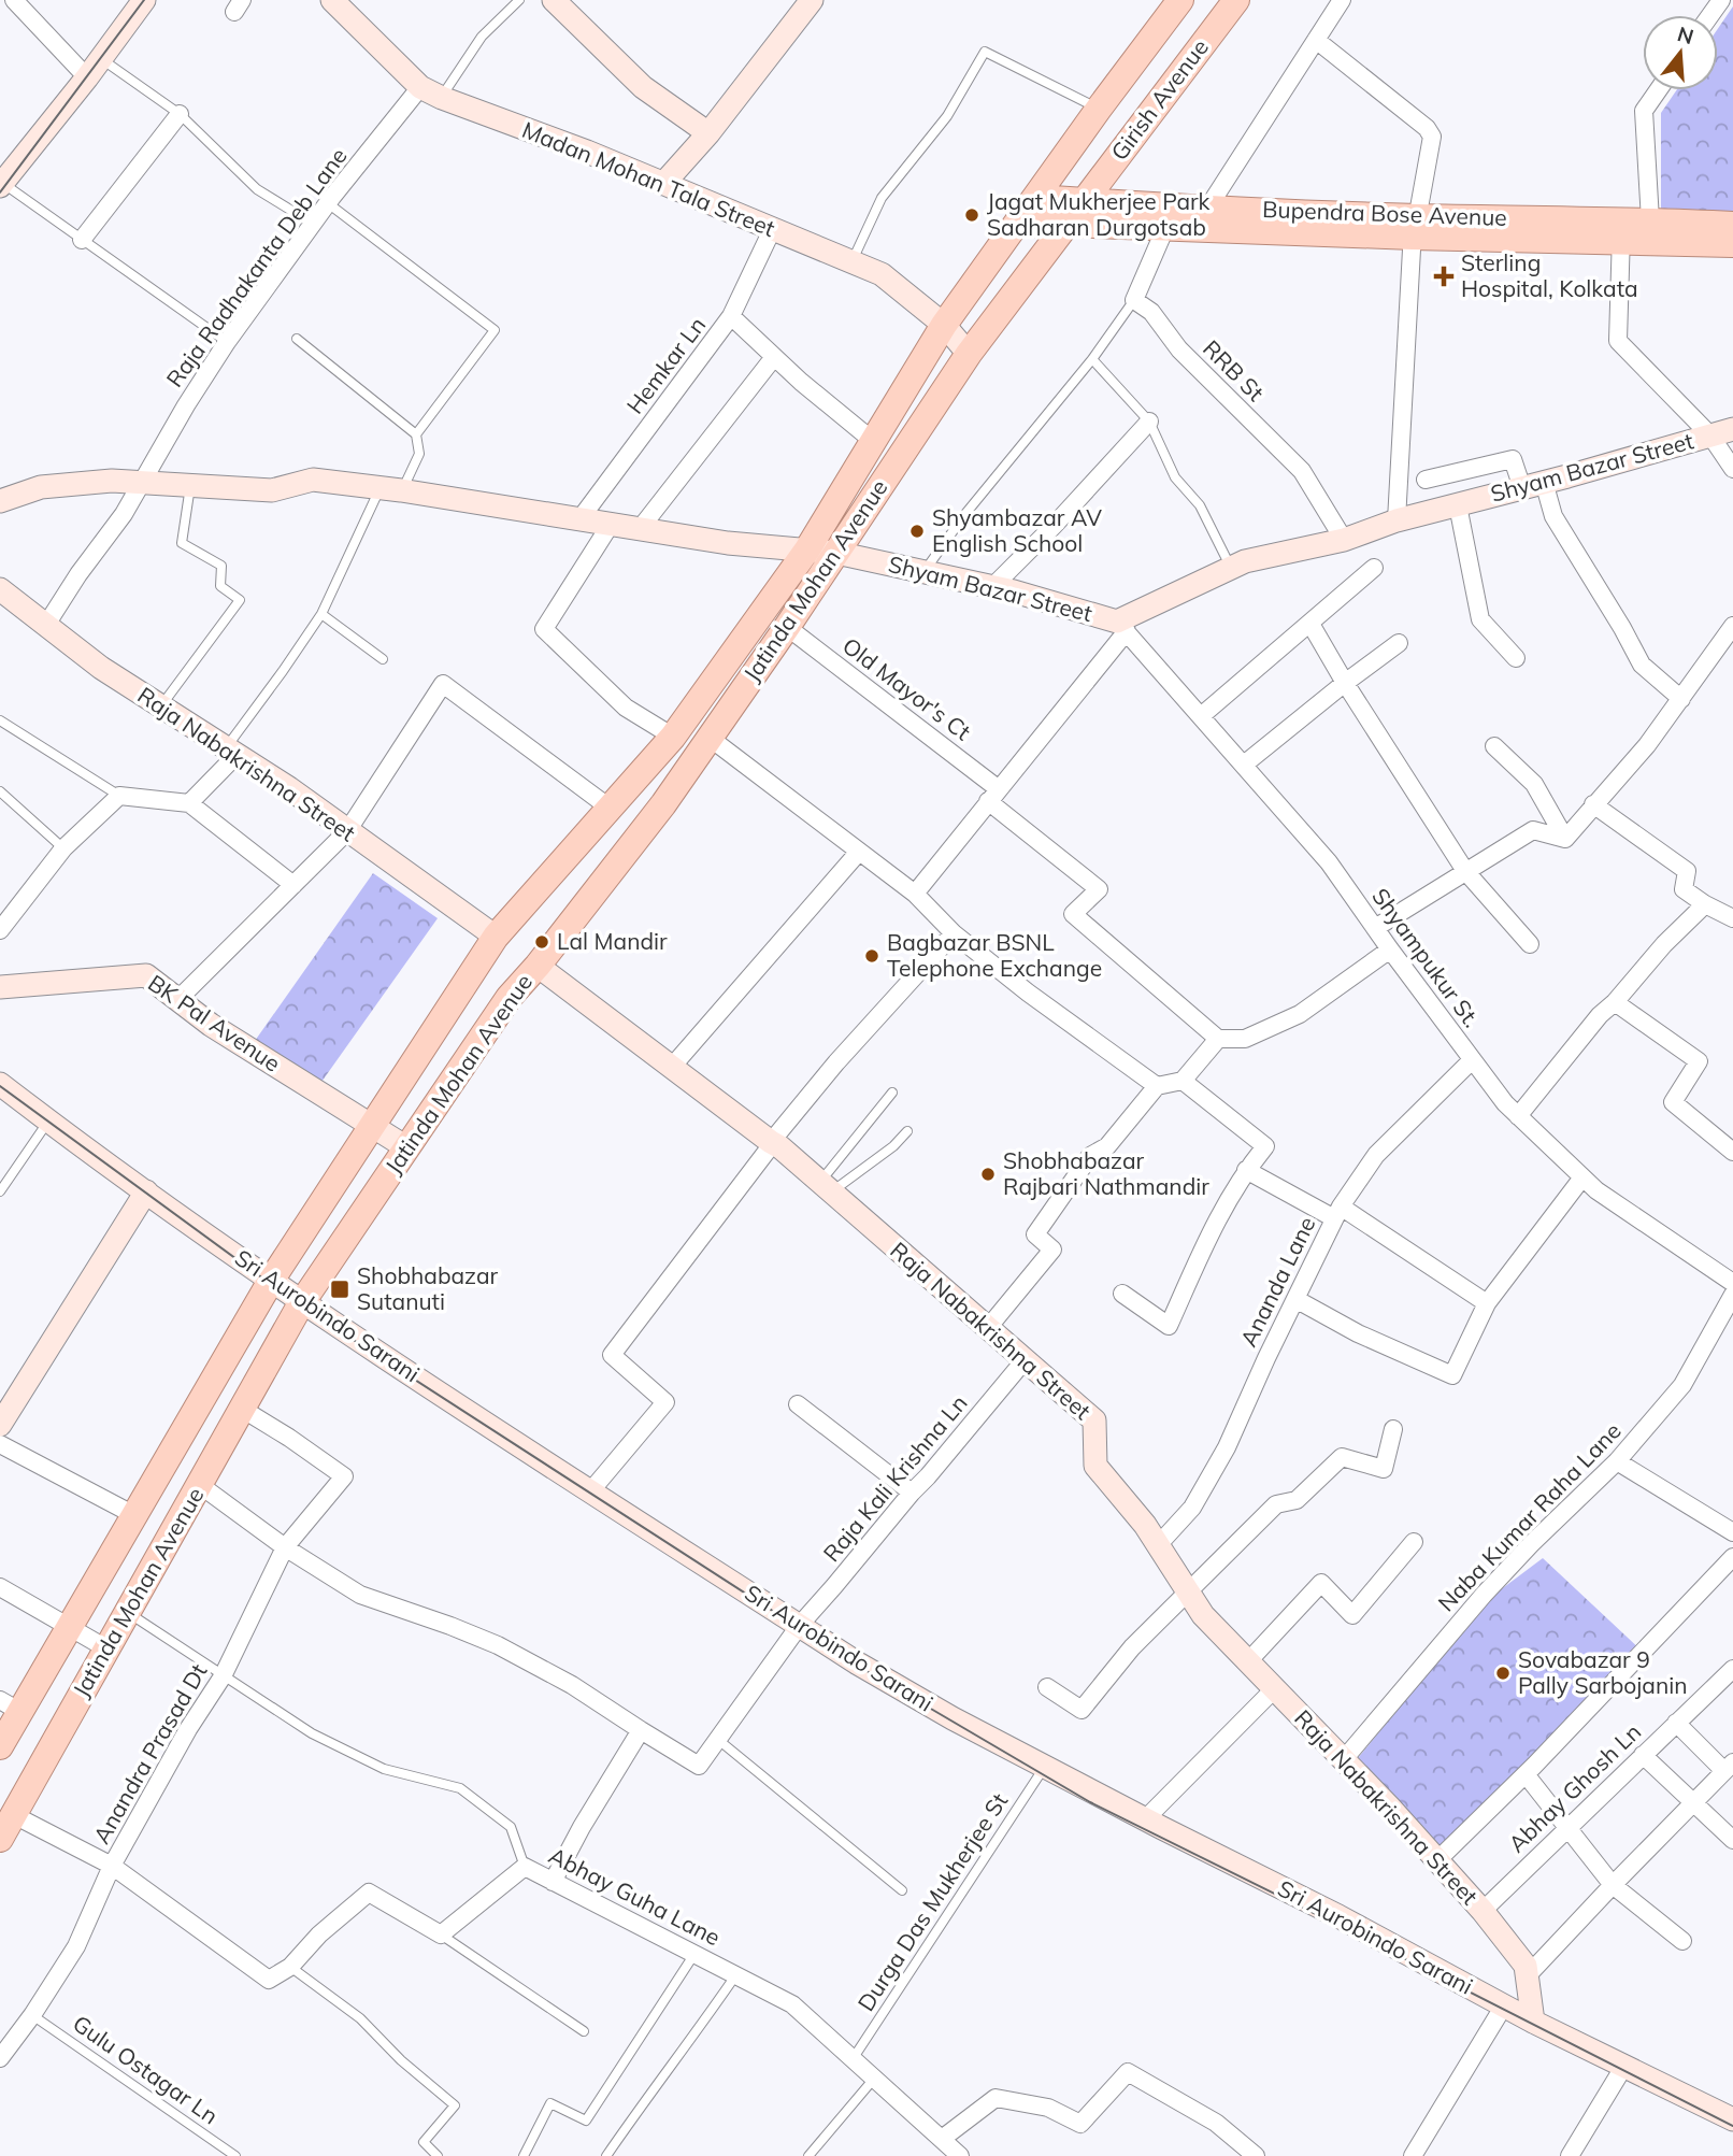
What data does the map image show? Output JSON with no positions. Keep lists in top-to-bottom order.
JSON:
{
  "streets": {
    "main road": ["Girish Avenue", "Bupendra Bose Avenue", "Jatinda Mohan Avenue"],
    "street": [
      "Madan Mohan Tala Street",
      "Raja Radhakanta Deb Lane",
      "Hemkar Ln",
      "RRB St",
      "Shyam Bazar Street",
      "Old Mayor's Ct",
      "Raja Nabakrishna Street",
      "Shyampukur St.",
      "BK Pal Avenue",
      "Ananda Lane",
      "Sri Aurobindo Sarani",
      "Raja Kali Krishna Ln",
      "Naba Kumar Raha Lane",
      "Anandra Prasad Dt",
      "Abhay Ghosh Ln",
      "Abhay Guha Lane"
    ],
    "lane": ["Durga Das Mukherjee St", "Gulu Ostagar Ln"]
  },
  "crossings": [
    ["Girish Avenue", "Bupendra Bose Avenue"],
    ["Girish Avenue", "Jatinda Mohan Avenue"],
    ["Madan Mohan Tala Street", "Raja Radhakanta Deb Lane"],
    ["Madan Mohan Tala Street", "Hemkar Ln"],
    ["Madan Mohan Tala Street", "Jatinda Mohan Avenue"],
    ["Bupendra Bose Avenue", "Jatinda Mohan Avenue"],
    ["Raja Radhakanta Deb Lane", "Shyam Bazar Street"],
    ["Raja Radhakanta Deb Lane", "Raja Nabakrishna Street"],
    ["Hemkar Ln", "Shyam Bazar Street"],
    ["RRB St", "Shyam Bazar Street"],
    ["Shyam Bazar Street", "Jatinda Mohan Avenue"],
    ["Shyam Bazar Street", "Shyampukur St."],
    ["Jatinda Mohan Avenue", "Old Mayor's Ct"],
    ["Jatinda Mohan Avenue", "Raja Nabakrishna Street"],
    ["Jatinda Mohan Avenue", "BK Pal Avenue"],
    ["Jatinda Mohan Avenue", "Sri Aurobindo Sarani"],
    ["Jatinda Mohan Avenue", "Anandra Prasad Dt"],
    ["Jatinda Mohan Avenue", "Abhay Guha Lane"],
    ["Raja Nabakrishna Street", "Ananda Lane"],
    ["Raja Nabakrishna Street", "Sri Aurobindo Sarani"],
    ["Raja Nabakrishna Street", "Raja Kali Krishna Ln"],
    ["Raja Nabakrishna Street", "Naba Kumar Raha Lane"],
    ["Raja Nabakrishna Street", "Abhay Ghosh Ln"],
    ["Shyampukur St.", "Ananda Lane"],
    ["Sri Aurobindo Sarani", "Raja Kali Krishna Ln"],
    ["Sri Aurobindo Sarani", "Durga Das Mukherjee St"],
    ["Anandra Prasad Dt", "Abhay Guha Lane"],
    ["Anandra Prasad Dt", "Gulu Ostagar Ln"],
    ["Abhay Guha Lane", "Durga Das Mukherjee St"]
  ],
  "places": {
    "other": [
      "Jagat Mukherjee Park Sadharan Durgotsab",
      "Shyambazar AV English School",
      "Lal Mandir",
      "Bagbazar BSNL Telephone Exchange",
      "Shobhabazar Rajbari Nathmandir",
      "Sovabazar 9 Pally Sarbojanin"
    ],
    "health": ["Sterling Hospital, Kolkata"],
    "transit": ["Shobhabazar Sutanuti"]
  },
  "north": "top"
}
